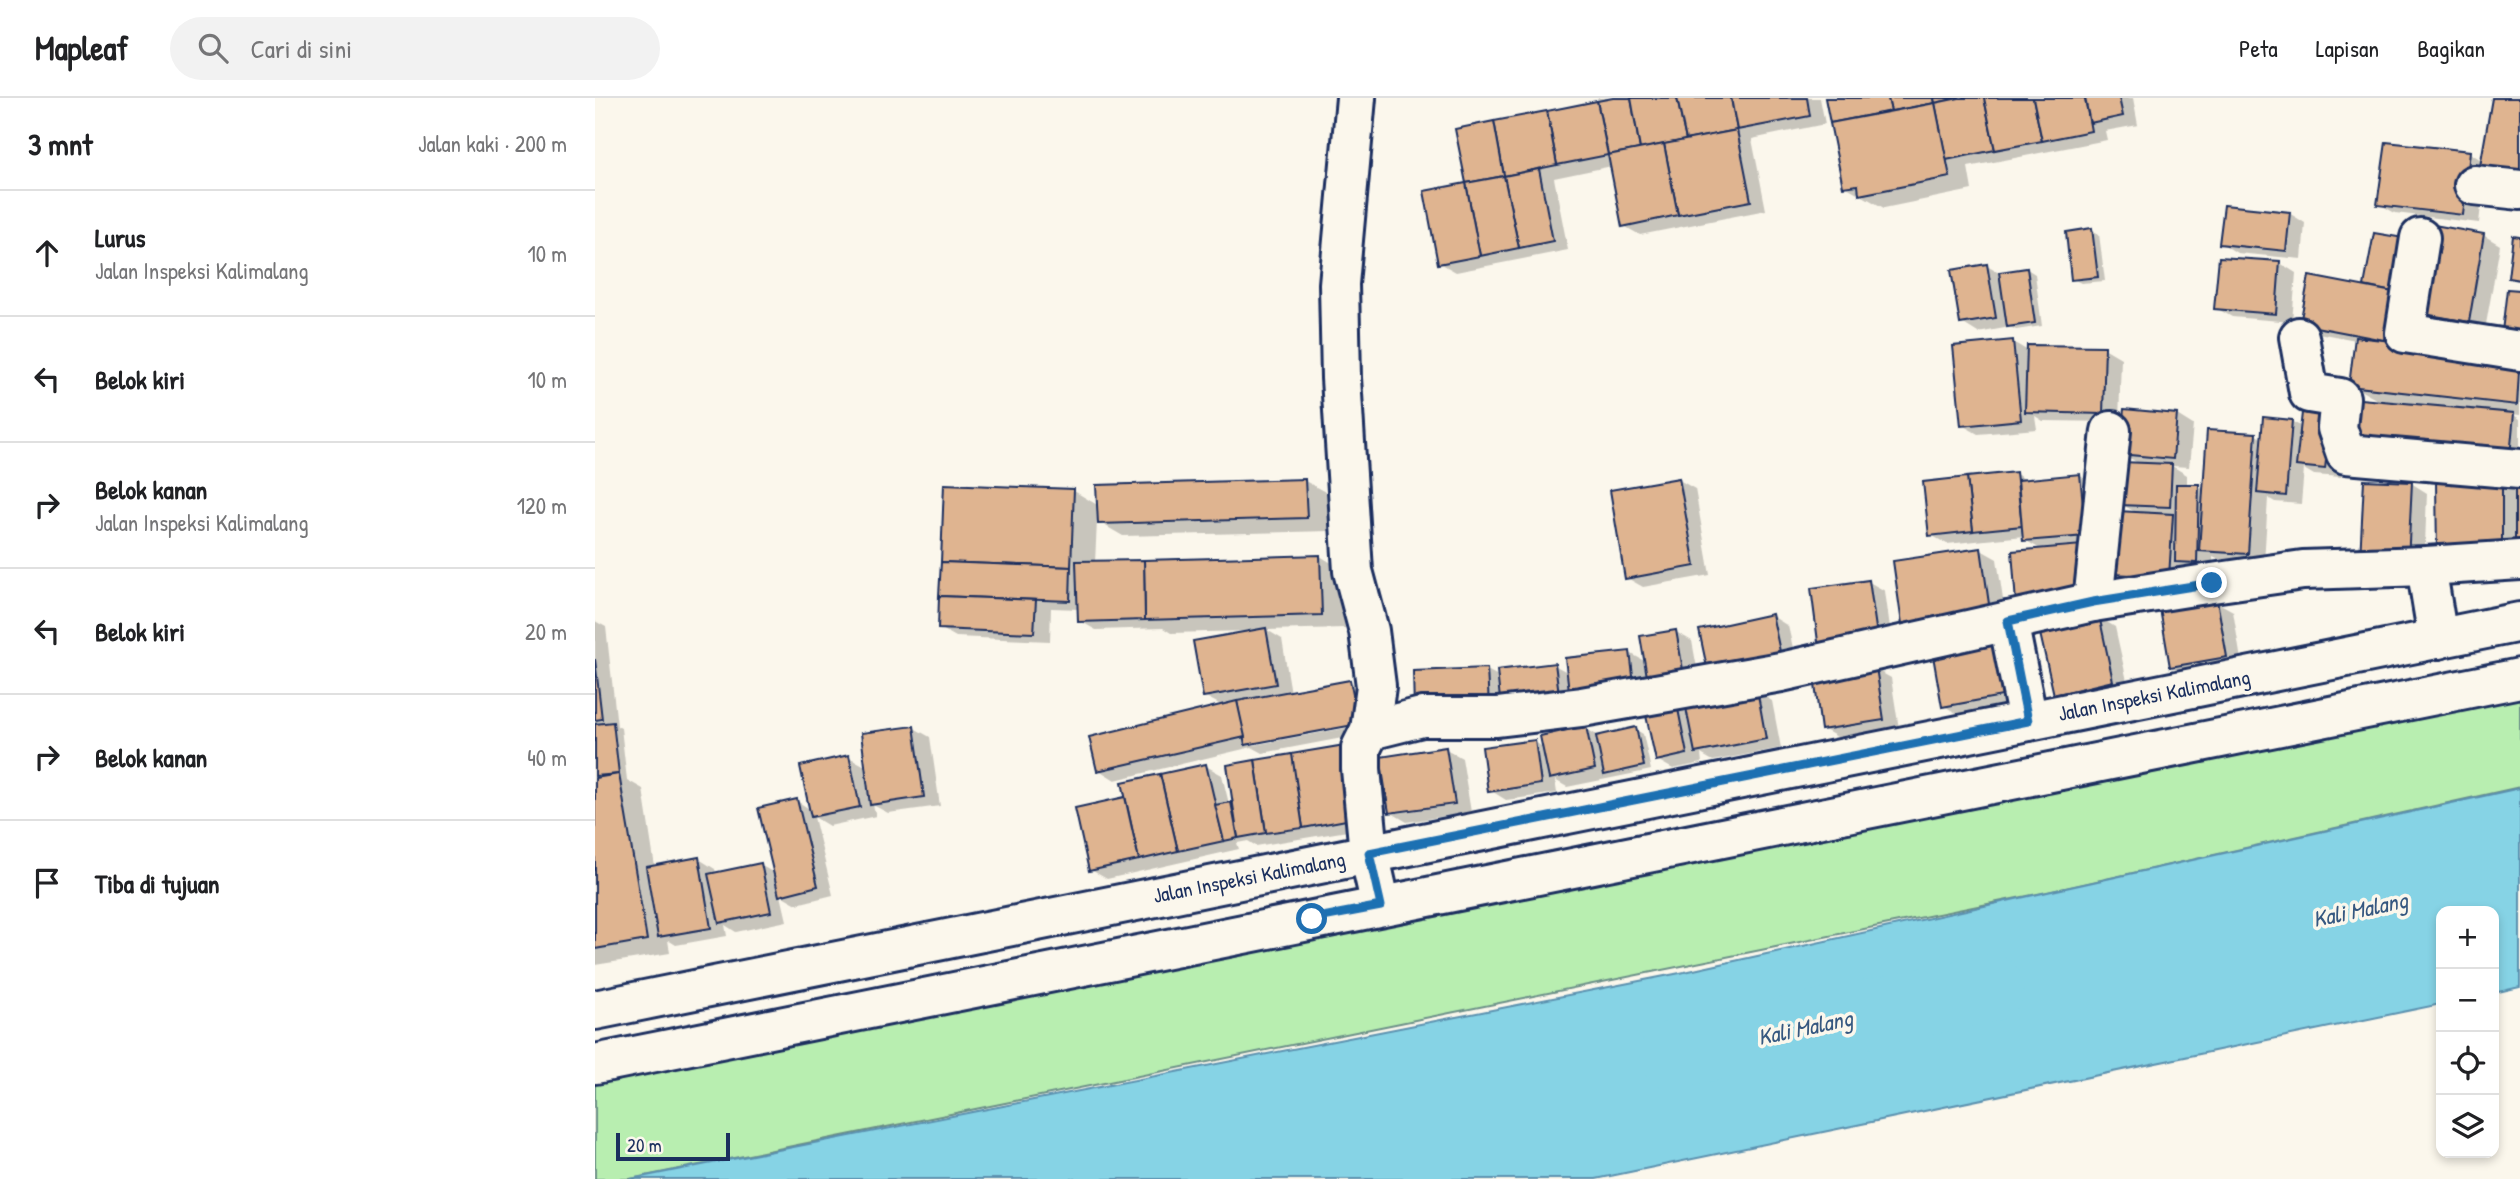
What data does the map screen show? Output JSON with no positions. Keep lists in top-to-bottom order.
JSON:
{
  "streets": {
    "main road": ["Jalan Inspeksi Kalimalang"]
  },
  "water": ["Kali Malang"],
  "scale_bar": "20 m",
  "page": {
    "header": "Mapleaf",
    "search": "Cari di sini",
    "nav": ["Peta", "Lapisan", "Bagikan"],
    "heading": ["3 mnt", "Jalan kaki · 200 m"],
    "list": [
      ["Lurus", "Jalan Inspeksi Kalimalang", "10 m"],
      ["Belok kiri", "10 m"],
      ["Belok kanan", "Jalan Inspeksi Kalimalang", "120 m"],
      ["Belok kiri", "20 m"],
      ["Belok kanan", "40 m"],
      "Tiba di tujuan"
    ],
    "map_buttons": ["+", "−"],
    "scale": "20 m"
  }
}
